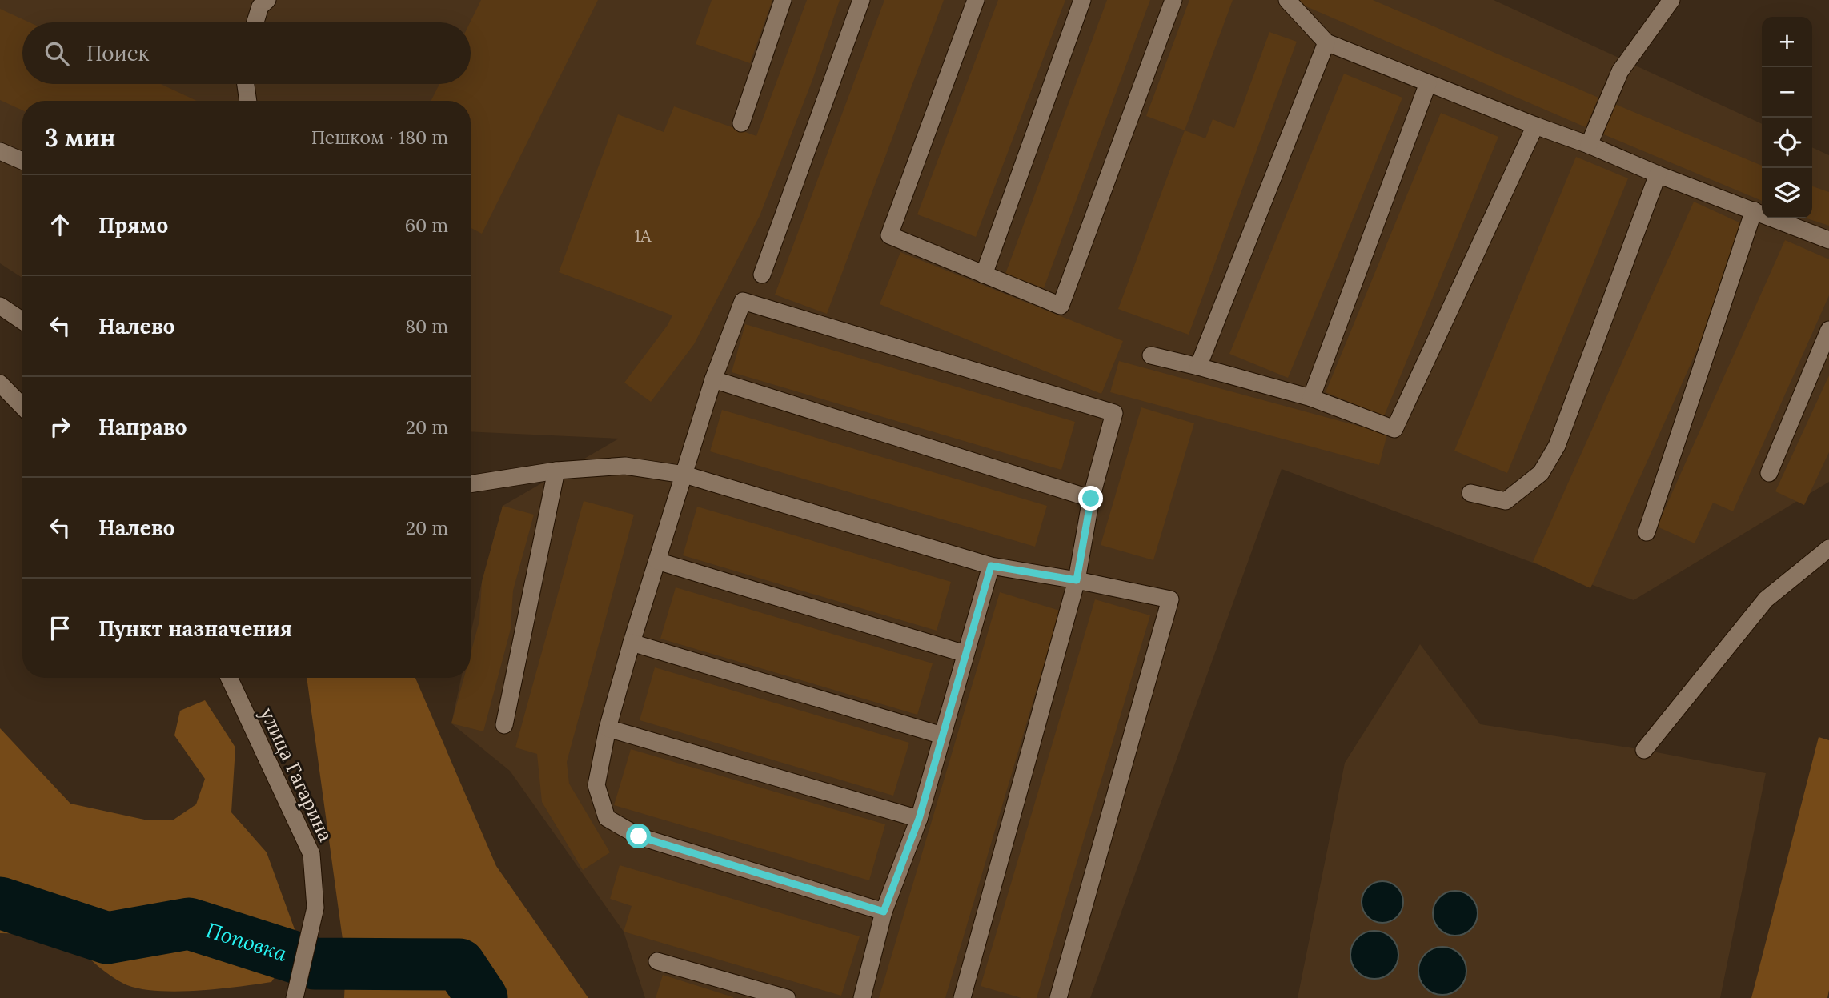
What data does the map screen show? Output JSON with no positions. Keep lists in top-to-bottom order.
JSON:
{
  "streets": {
    "street": ["улица Гагарина"]
  },
  "water": ["Поповка"],
  "house_numbers": ["1А"],
  "page": {
    "map_buttons": ["+", "−"],
    "search": "Поиск",
    "heading": ["3 мин", "Пешком · 180 m"],
    "list": [
      ["Прямо", "60 m"],
      ["Налево", "80 m"],
      ["Направо", "20 m"],
      ["Налево", "20 m"],
      "Пункт назначения"
    ]
  }
}
